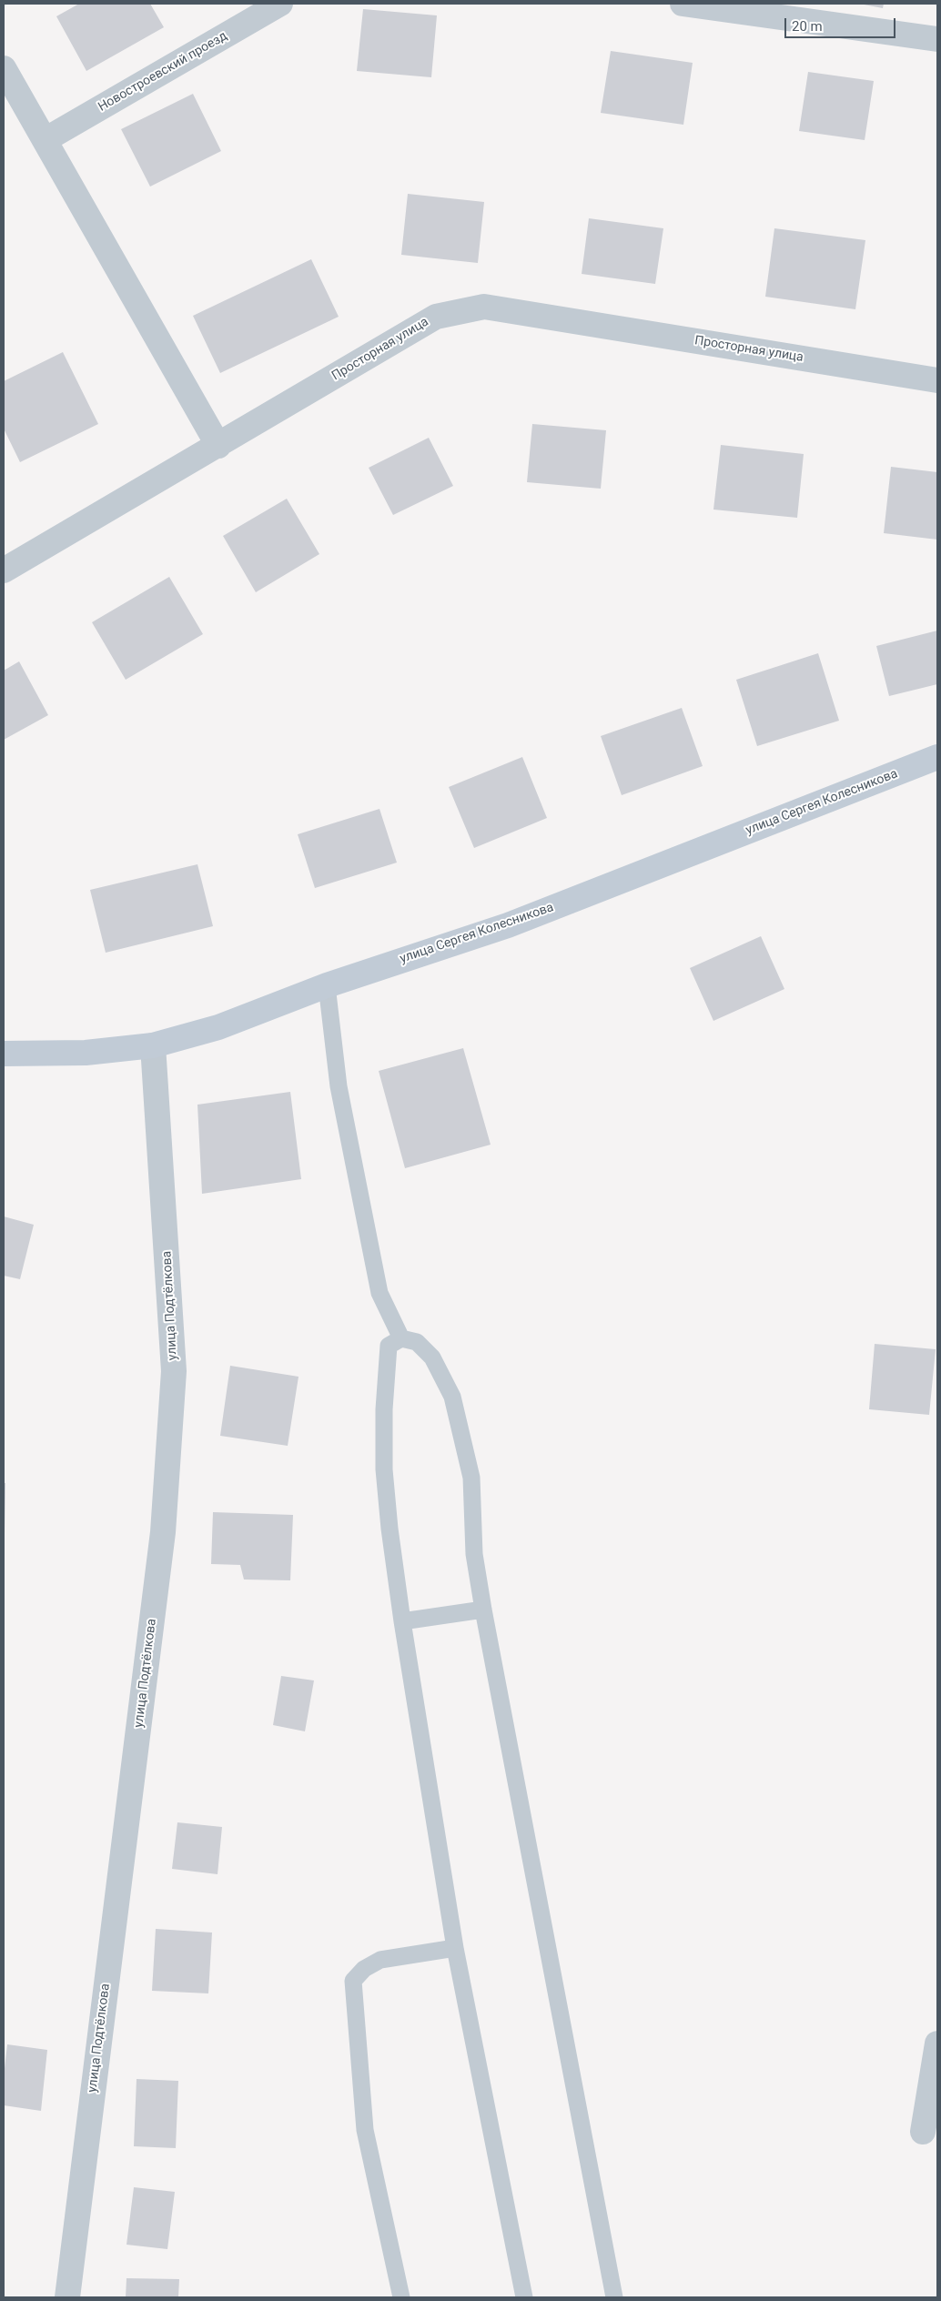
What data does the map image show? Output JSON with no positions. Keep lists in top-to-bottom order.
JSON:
{
  "streets": {
    "street": [
      "Новостроевский проезд",
      "Просторная улица",
      "улица Сергея Колесникова",
      "улица Подтёлкова"
    ]
  },
  "crossings": [
    ["улица Сергея Колесникова", "улица Подтёлкова"]
  ],
  "scale_bar": "20 m"
}
